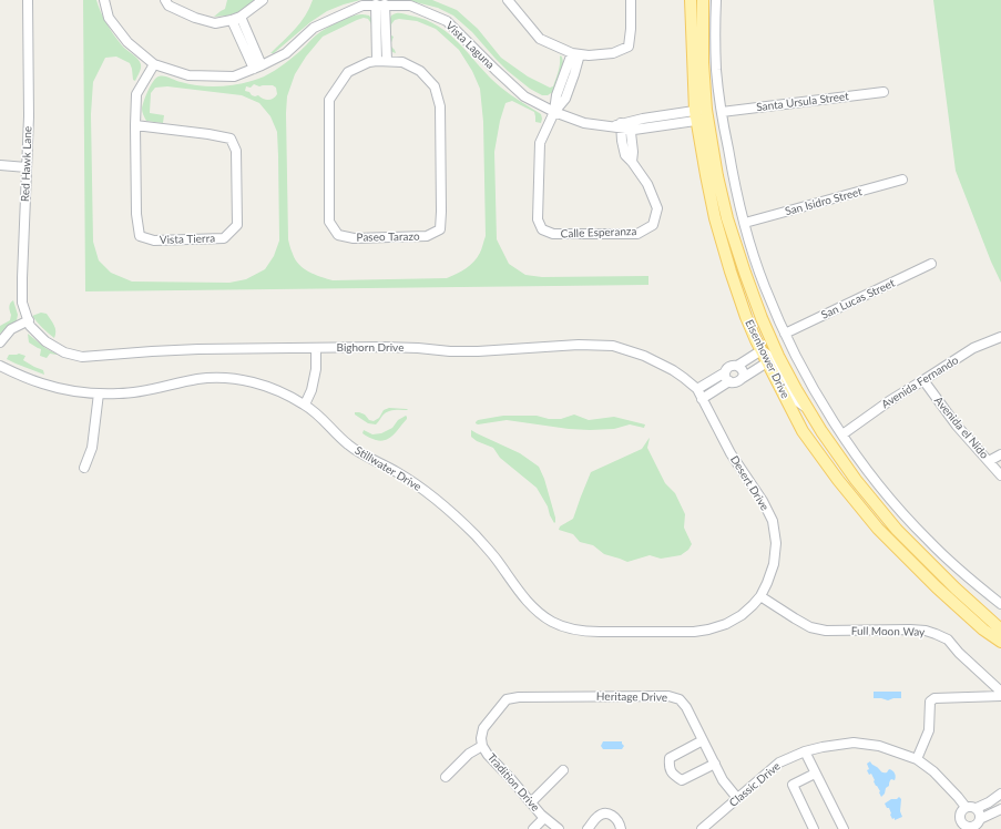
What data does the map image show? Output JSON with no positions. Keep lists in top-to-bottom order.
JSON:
{
  "streets": {
    "main road": ["Eisenhower Drive"],
    "street": [
      "Vista Laguna",
      "Santa Ursula Street",
      "Red Hawk Lane",
      "San Isidro Street",
      "Calle Esperanza",
      "Paseo Tarazo",
      "Vista Tierra",
      "San Lucas Street",
      "Bighorn Drive",
      "Avenida Fernando",
      "Avenida el Nido",
      "Stillwater Drive",
      "Desert Drive",
      "Full Moon Way",
      "Heritage Drive",
      "Tradition Drive",
      "Classic Drive"
    ]
  },
  "crossings": [
    ["Vista Laguna", "Calle Esperanza"],
    ["Vista Laguna", "Vista Tierra"],
    ["Vista Laguna", "Eisenhower Drive"],
    ["Red Hawk Lane", "Bighorn Drive"],
    ["Bighorn Drive", "Desert Drive"],
    ["Avenida Fernando", "Avenida el Nido"],
    ["Stillwater Drive", "Desert Drive"],
    ["Stillwater Drive", "Full Moon Way"],
    ["Desert Drive", "Full Moon Way"],
    ["Heritage Drive", "Tradition Drive"],
    ["Heritage Drive", "Classic Drive"]
  ]
}
